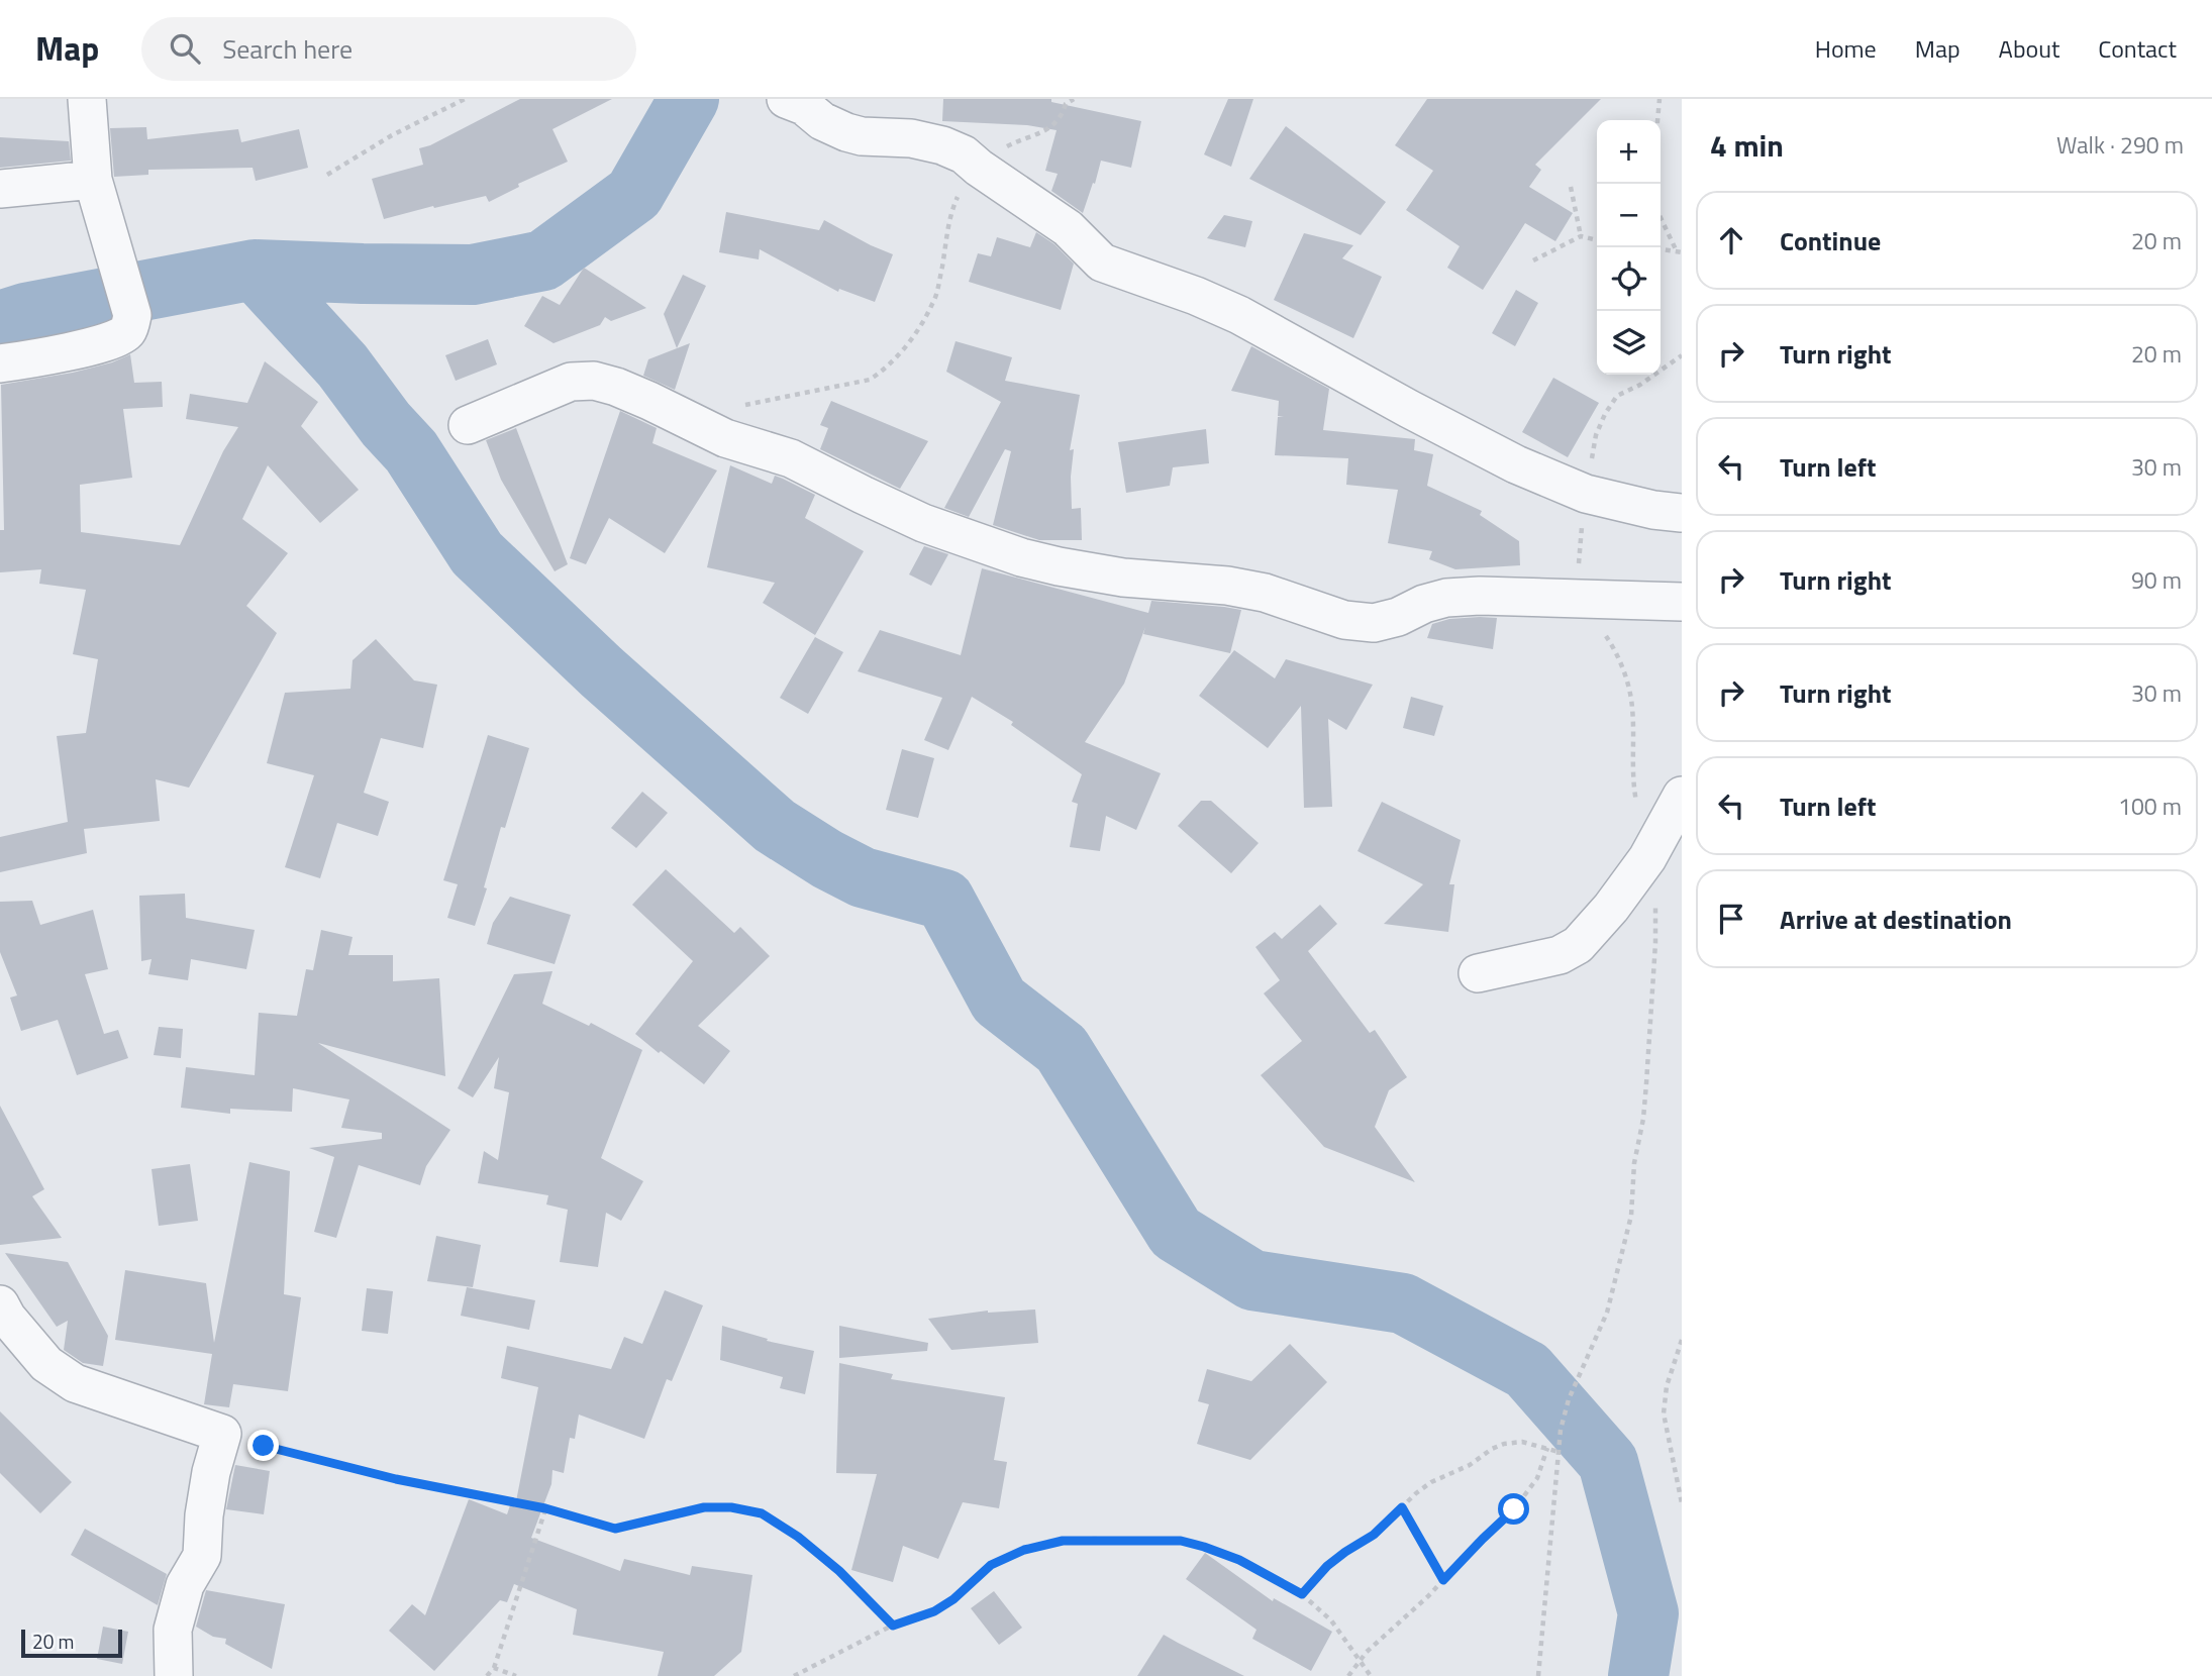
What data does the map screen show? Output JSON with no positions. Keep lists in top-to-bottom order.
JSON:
{
  "scale_bar": "20 m",
  "page": {
    "header": "Map",
    "search": "Search here",
    "nav": [
      "Home",
      "Map",
      "About",
      "Contact"
    ],
    "heading": ["4 min", "Walk · 290 m"],
    "map_buttons": ["+", "−"],
    "list": [
      ["Continue", "20 m"],
      ["Turn right", "20 m"],
      ["Turn left", "30 m"],
      ["Turn right", "90 m"],
      ["Turn right", "30 m"],
      ["Turn left", "100 m"],
      "Arrive at destination"
    ],
    "scale": "20 m"
  }
}
